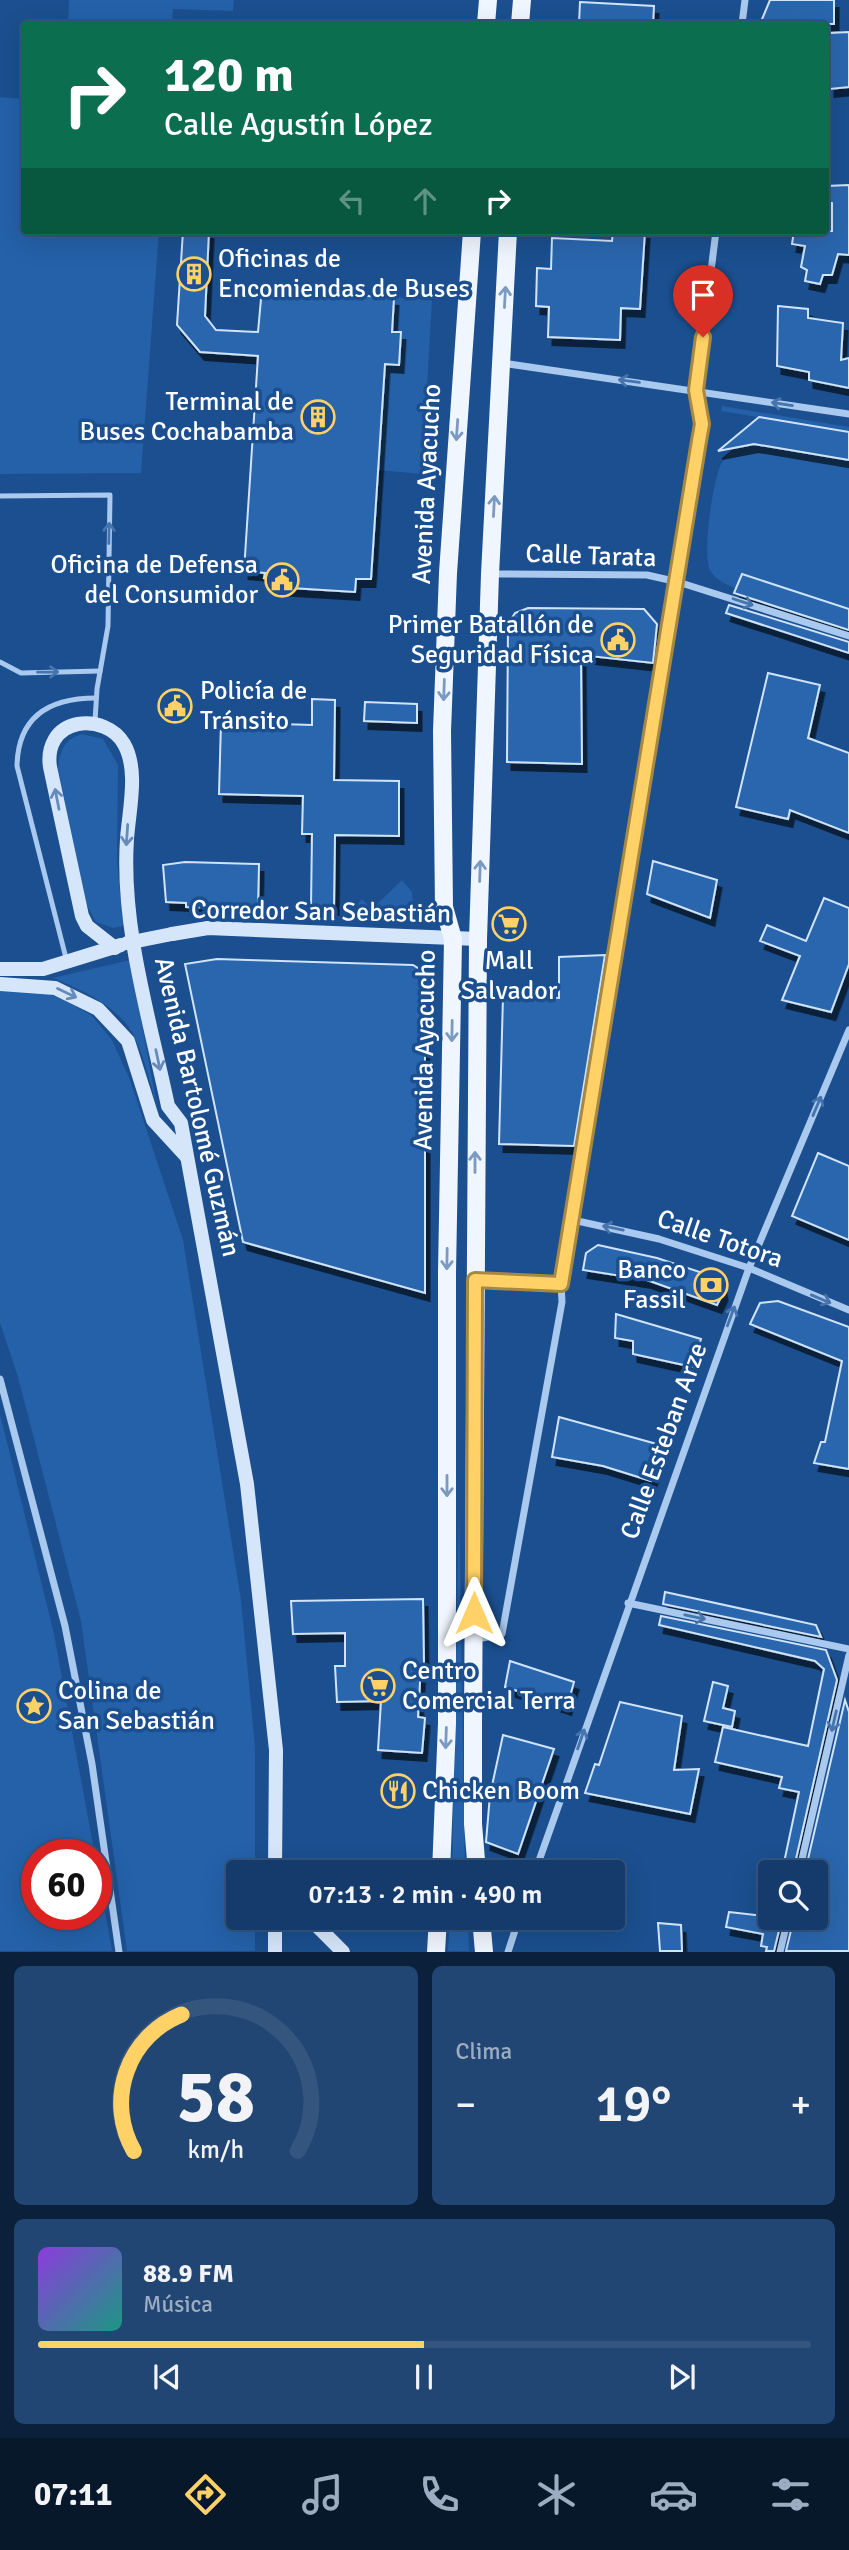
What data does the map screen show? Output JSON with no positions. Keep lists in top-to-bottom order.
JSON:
{
  "streets": {
    "main road": ["Avenida Ayacucho"],
    "street": [
      "Calle Tarata",
      "Corredor San Sebastián",
      "Avenida Bartolomé Guzmán",
      "Calle Totora",
      "Calle Esteban Arze"
    ]
  },
  "crossings": [
    ["Avenida Ayacucho", "Calle Tarata"],
    ["Avenida Ayacucho", "Corredor San Sebastián"],
    ["Corredor San Sebastián", "Avenida Bartolomé Guzmán"],
    ["Calle Totora", "Calle Esteban Arze"]
  ],
  "one_way": ["Calle Tarata", "Calle Esteban Arze"],
  "places": {
    "building": ["Oficinas de Encomiendas de Buses", "Terminal de Buses Cochabamba"],
    "public building": ["Oficina de Defensa del Consumidor", "Primer Batallón de Seguridad Física", "Policía de Tránsito"],
    "supermarket": ["Mall Salvador", "Centro Comercial Terra"],
    "bank": ["Banco Fassil"],
    "place": ["Colina de San Sebastián"],
    "restaurant": ["Chicken Boom"]
  },
  "page": {
    "turn": ["120 m", "Calle Agustín López"],
    "limit": "60",
    "trip": "07:13 · 2 min · 490 m",
    "tile": "Clima",
    "heat": ["−", "19°", "+"],
    "song": ["88.9 FM", "Música"],
    "tabs": "07:11",
    "gauge": ["58", "km/h"]
  }
}
